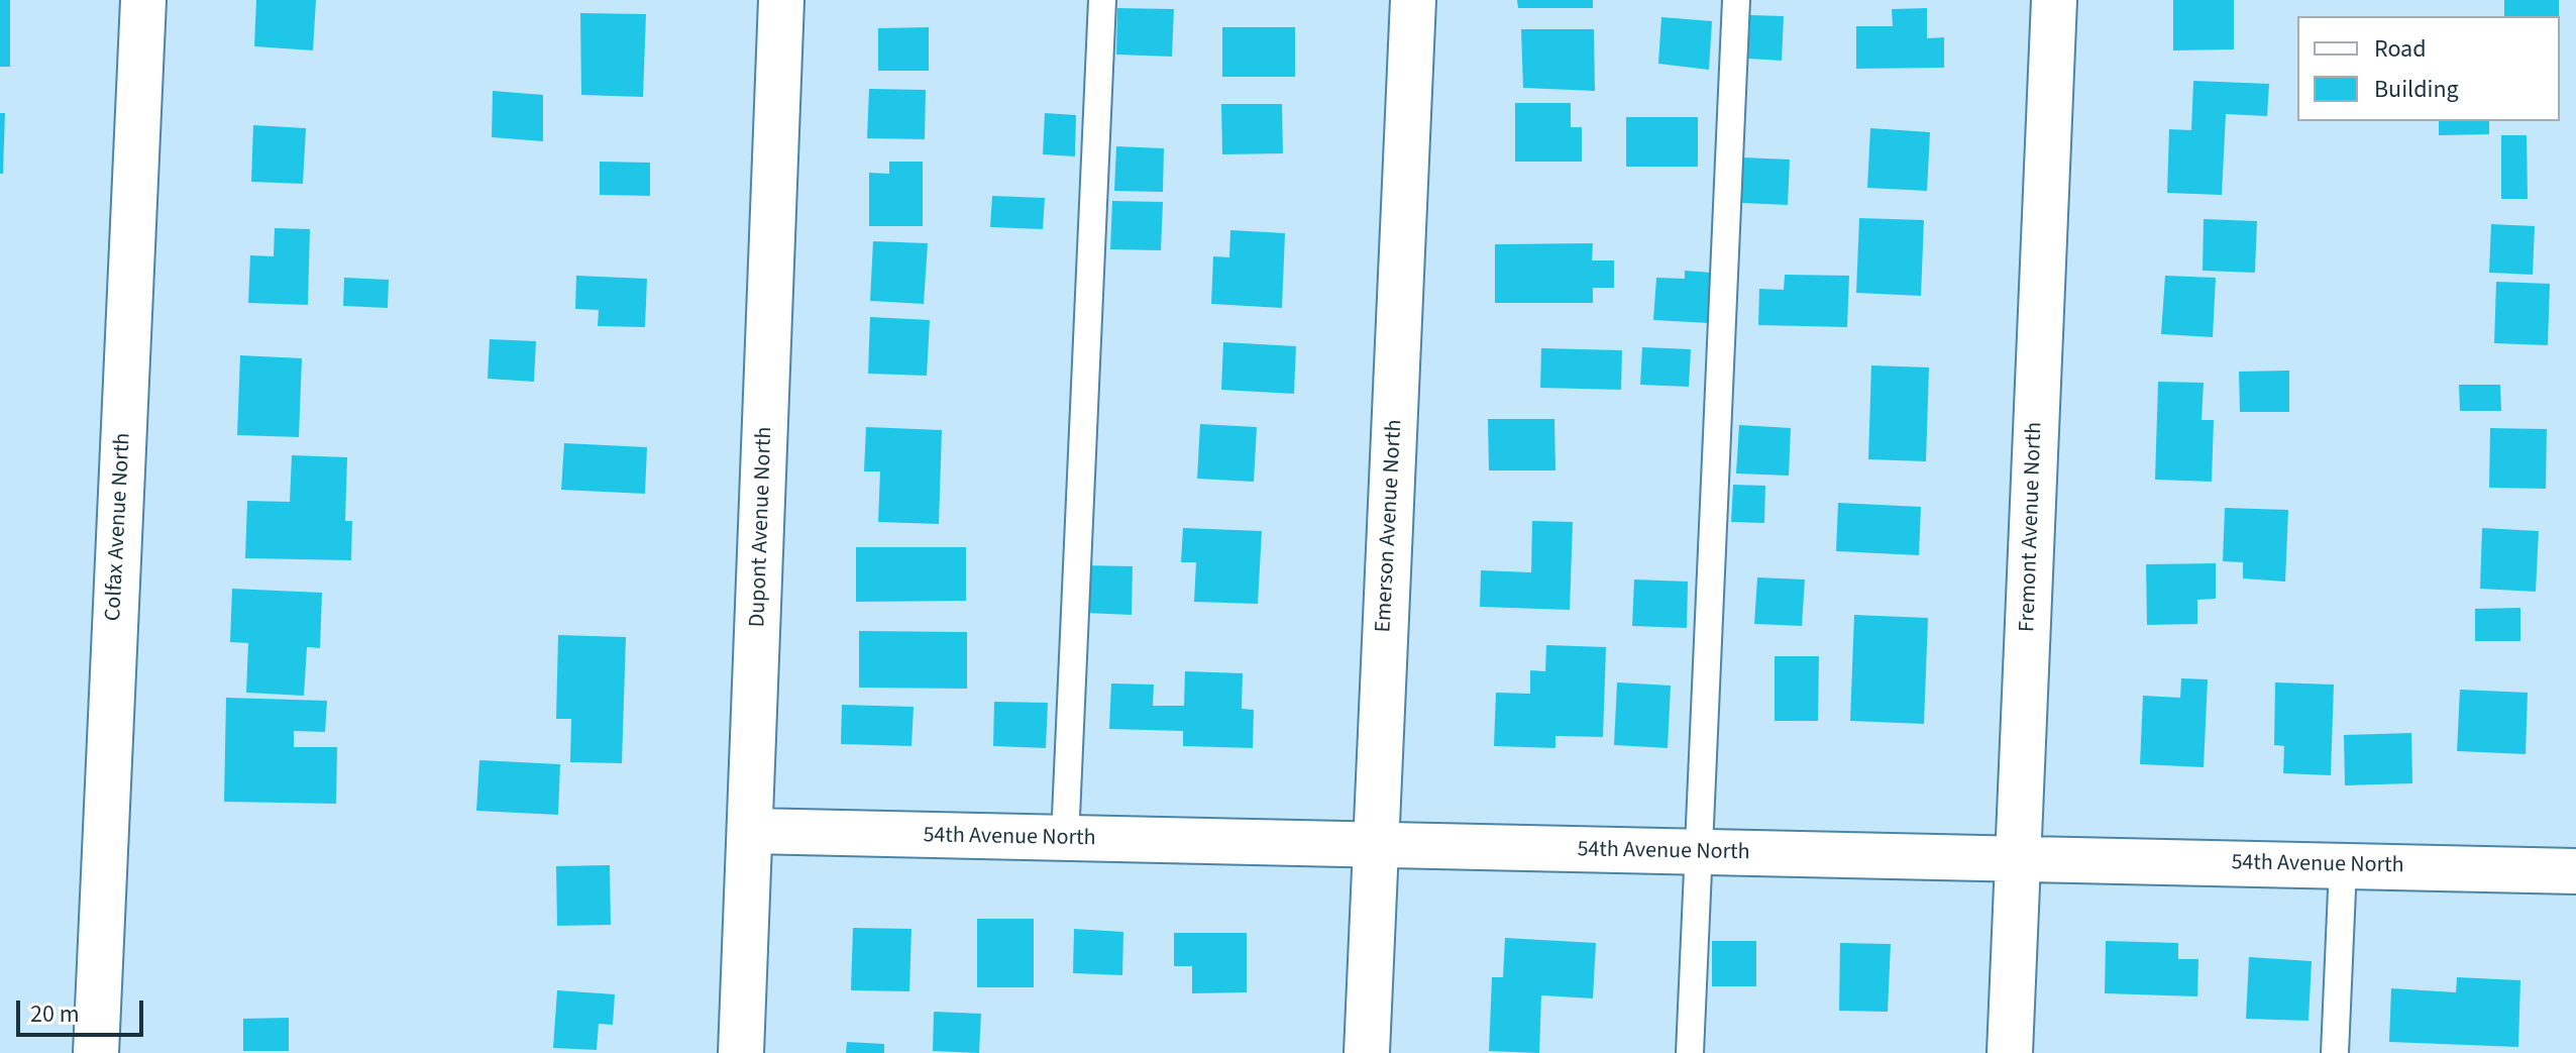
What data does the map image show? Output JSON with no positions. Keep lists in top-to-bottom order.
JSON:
{
  "streets": {
    "street": [
      "Emerson Avenue North",
      "Colfax Avenue North",
      "Dupont Avenue North",
      "Fremont Avenue North",
      "54th Avenue North"
    ]
  },
  "crossings": [
    ["Emerson Avenue North", "54th Avenue North"],
    ["Dupont Avenue North", "54th Avenue North"],
    ["Fremont Avenue North", "54th Avenue North"]
  ],
  "legend": ["Road", "Building"],
  "scale_bar": "20 m"
}
